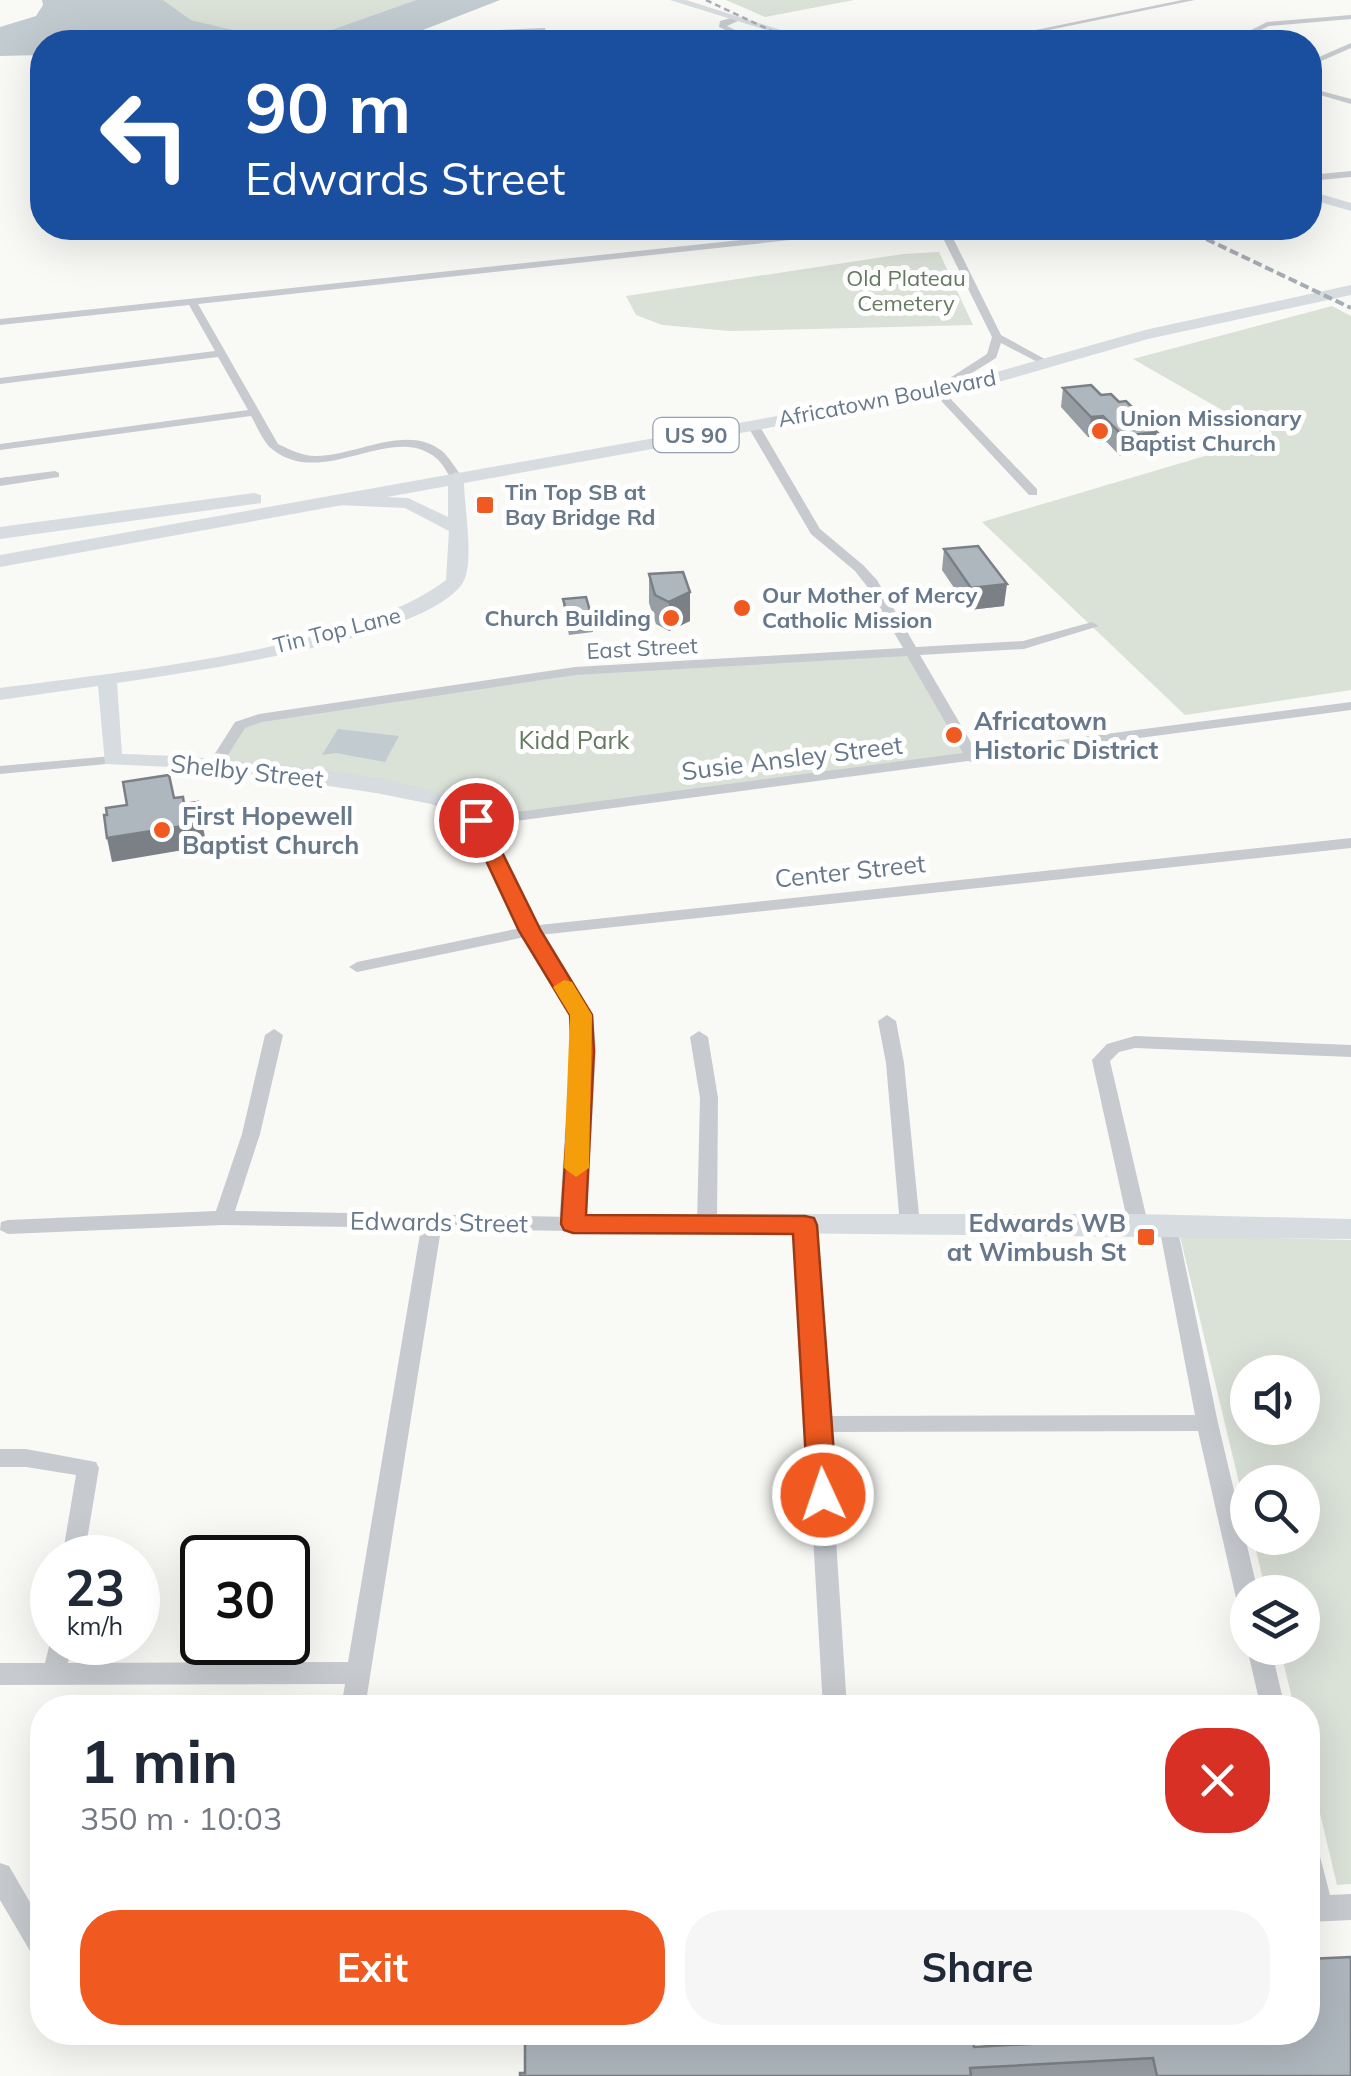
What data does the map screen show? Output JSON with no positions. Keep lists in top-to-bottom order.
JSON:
{
  "streets": {
    "main road": ["Africatown Boulevard", "US 90"],
    "street": [
      "Tin Top Lane",
      "East Street",
      "Susie Ansley Street",
      "Shelby Street",
      "Center Street",
      "Edwards Street"
    ]
  },
  "crossings": [
    ["Africatown Boulevard", "Tin Top Lane"],
    ["East Street", "Shelby Street"],
    ["Susie Ansley Street", "Shelby Street"]
  ],
  "parks": ["Old Plateau Cemetery", "Kidd Park"],
  "places": {
    "other": [
      "Union Missionary Baptist Church",
      "Our Mother of Mercy Catholic Mission",
      "Church Building",
      "Africatown Historic District",
      "First Hopewell Baptist Church"
    ],
    "transit": ["Tin Top SB at Bay Bridge Rd", "Edwards WB at Wimbush St"]
  },
  "page": {
    "turn": ["90 m", "Edwards Street"],
    "speed": "23 km/h",
    "limit": "30",
    "heading": ["1 min", "350 m · 10:03"],
    "buttons": ["Exit", "Share"]
  }
}
